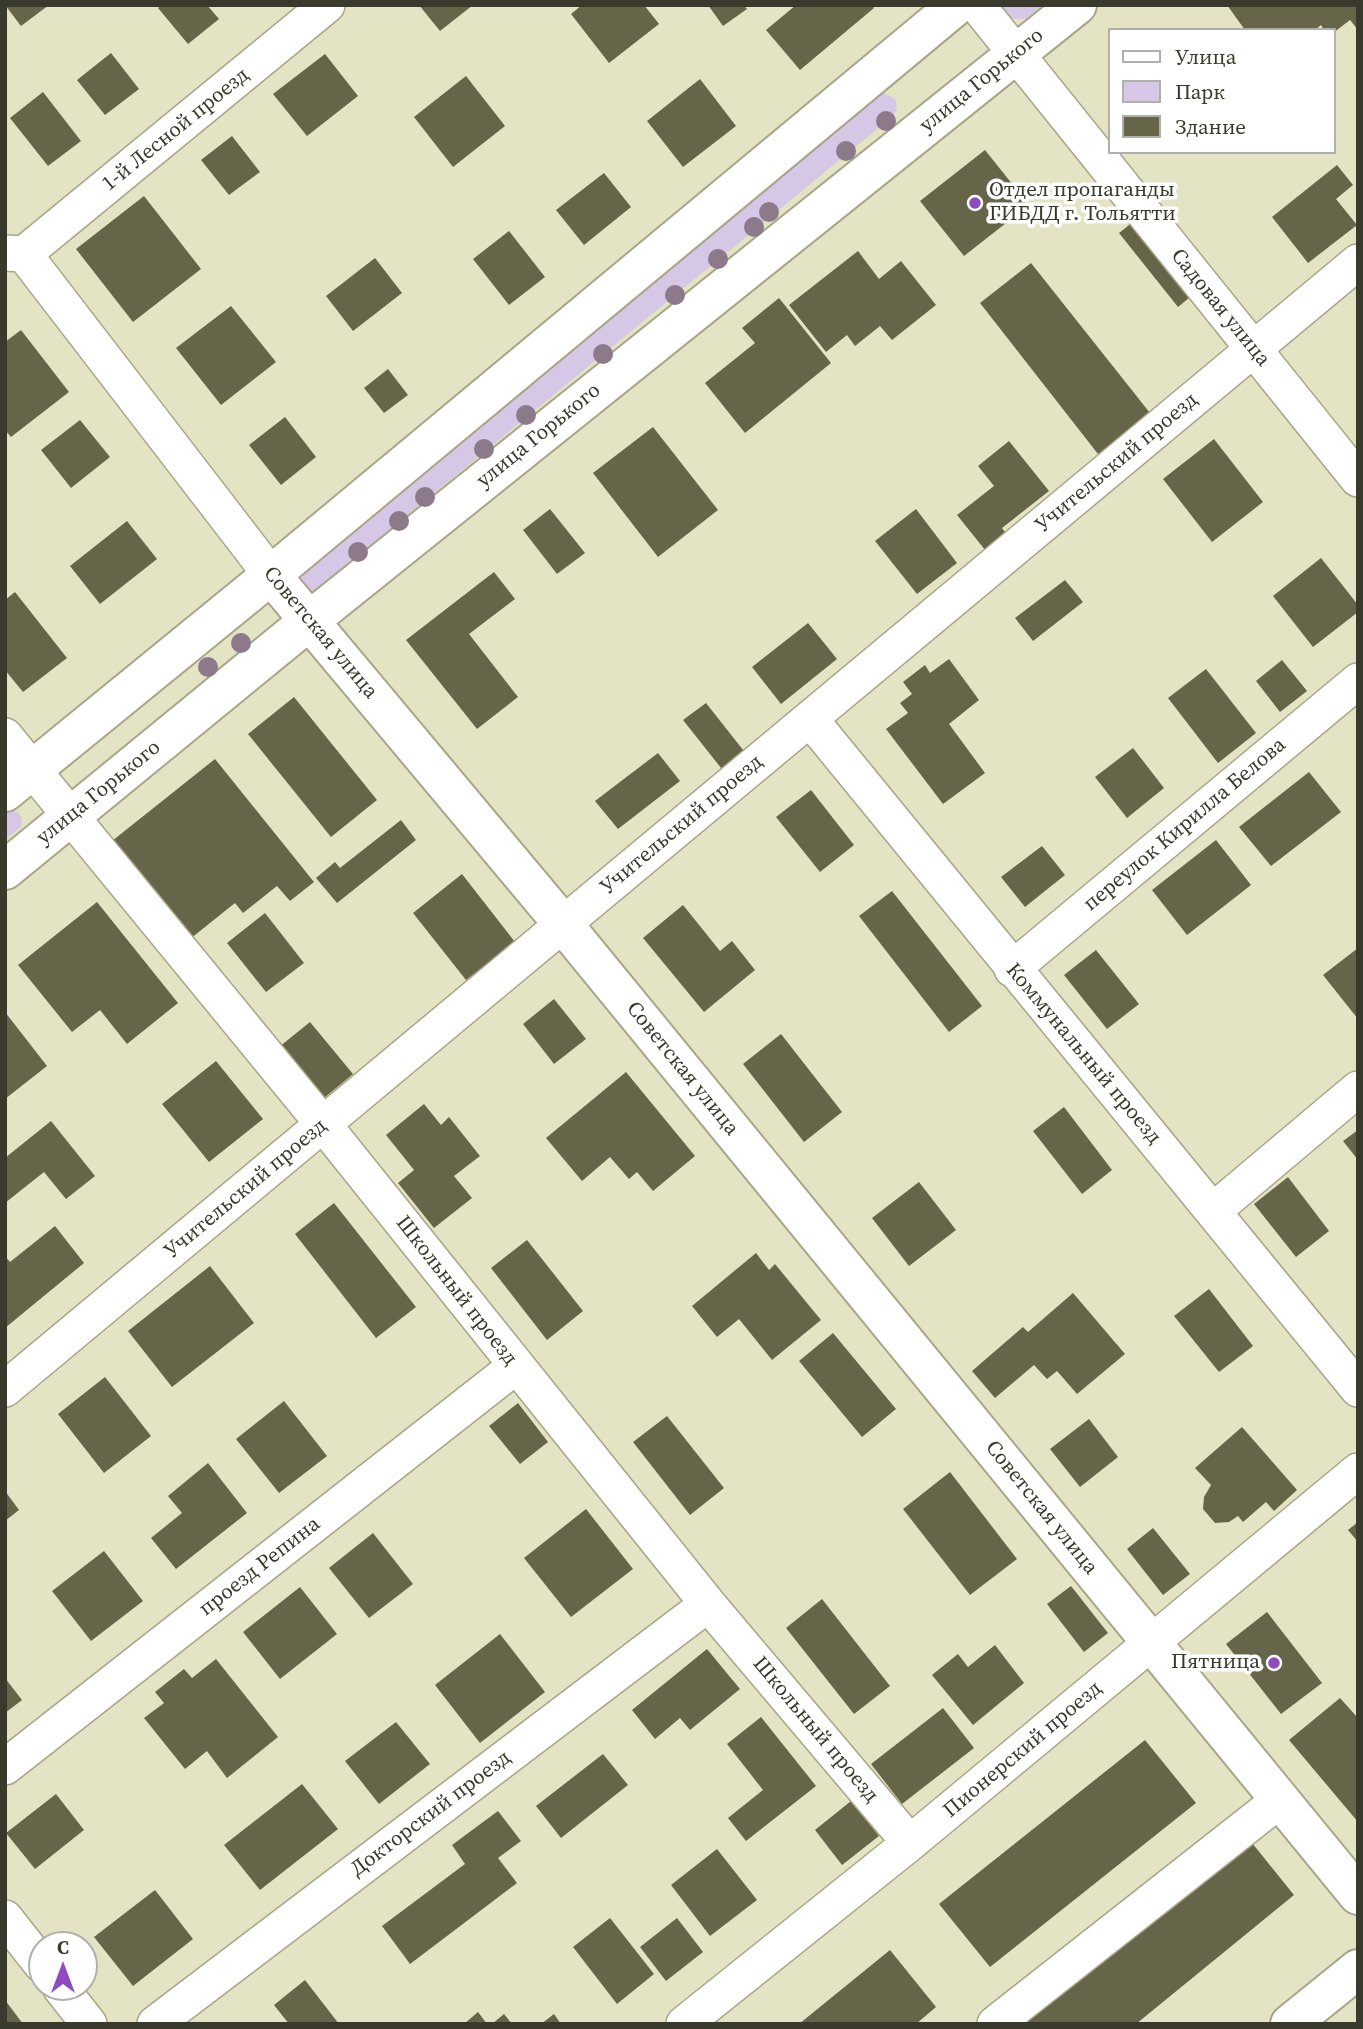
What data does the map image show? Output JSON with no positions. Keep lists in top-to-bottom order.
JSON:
{
  "streets": {
    "main road": ["улица Горького", "Советская улица"],
    "street": [
      "1-й Лесной проезд",
      "Садовая улица",
      "Учительский проезд",
      "переулок Кирилла Белова",
      "Коммунальный проезд",
      "Школьный проезд",
      "проезд Репина",
      "Пионерский проезд",
      "Докторский проезд"
    ]
  },
  "crossings": [
    ["улица Горького", "Садовая улица"],
    ["улица Горького", "Советская улица"],
    ["улица Горького", "Школьный проезд"],
    ["1-й Лесной проезд", "Советская улица"],
    ["Садовая улица", "Учительский проезд"],
    ["Учительский проезд", "Советская улица"],
    ["Учительский проезд", "Коммунальный проезд"],
    ["Учительский проезд", "Школьный проезд"],
    ["Советская улица", "Пионерский проезд"],
    ["переулок Кирилла Белова", "Коммунальный проезд"],
    ["Школьный проезд", "проезд Репина"],
    ["Школьный проезд", "Пионерский проезд"],
    ["Школьный проезд", "Докторский проезд"]
  ],
  "places": ["Отдел пропаганды ГИБДД г. Тольятти", "Пятница"],
  "legend": ["Улица", "Парк", "Здание"],
  "north": "top"
}
